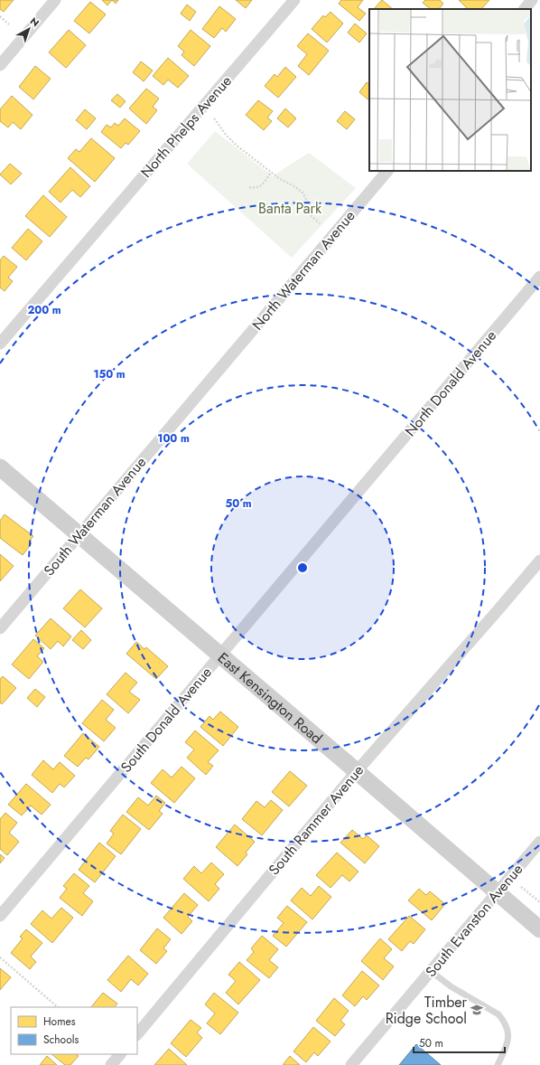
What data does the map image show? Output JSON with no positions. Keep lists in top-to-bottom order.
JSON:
{
  "streets": {
    "main road": ["East Kensington Road"],
    "street": [
      "North Phelps Avenue",
      "North Waterman Avenue",
      "North Donald Avenue",
      "South Waterman Avenue",
      "South Donald Avenue",
      "South Rammer Avenue",
      "South Evanston Avenue"
    ]
  },
  "crossings": [
    ["North Waterman Avenue", "South Waterman Avenue"],
    ["North Donald Avenue", "South Donald Avenue"],
    ["South Waterman Avenue", "East Kensington Road"],
    ["East Kensington Road", "South Donald Avenue"],
    ["East Kensington Road", "South Rammer Avenue"],
    ["East Kensington Road", "South Evanston Avenue"]
  ],
  "parks": ["Banta Park"],
  "places": {
    "school or university": ["Timber Ridge School"]
  },
  "legend": ["Homes", "Schools"],
  "scale_bar": "50 m",
  "north": "top right",
  "rings": [
    "200 m",
    "150 m",
    "100 m",
    "50 m"
  ]
}
